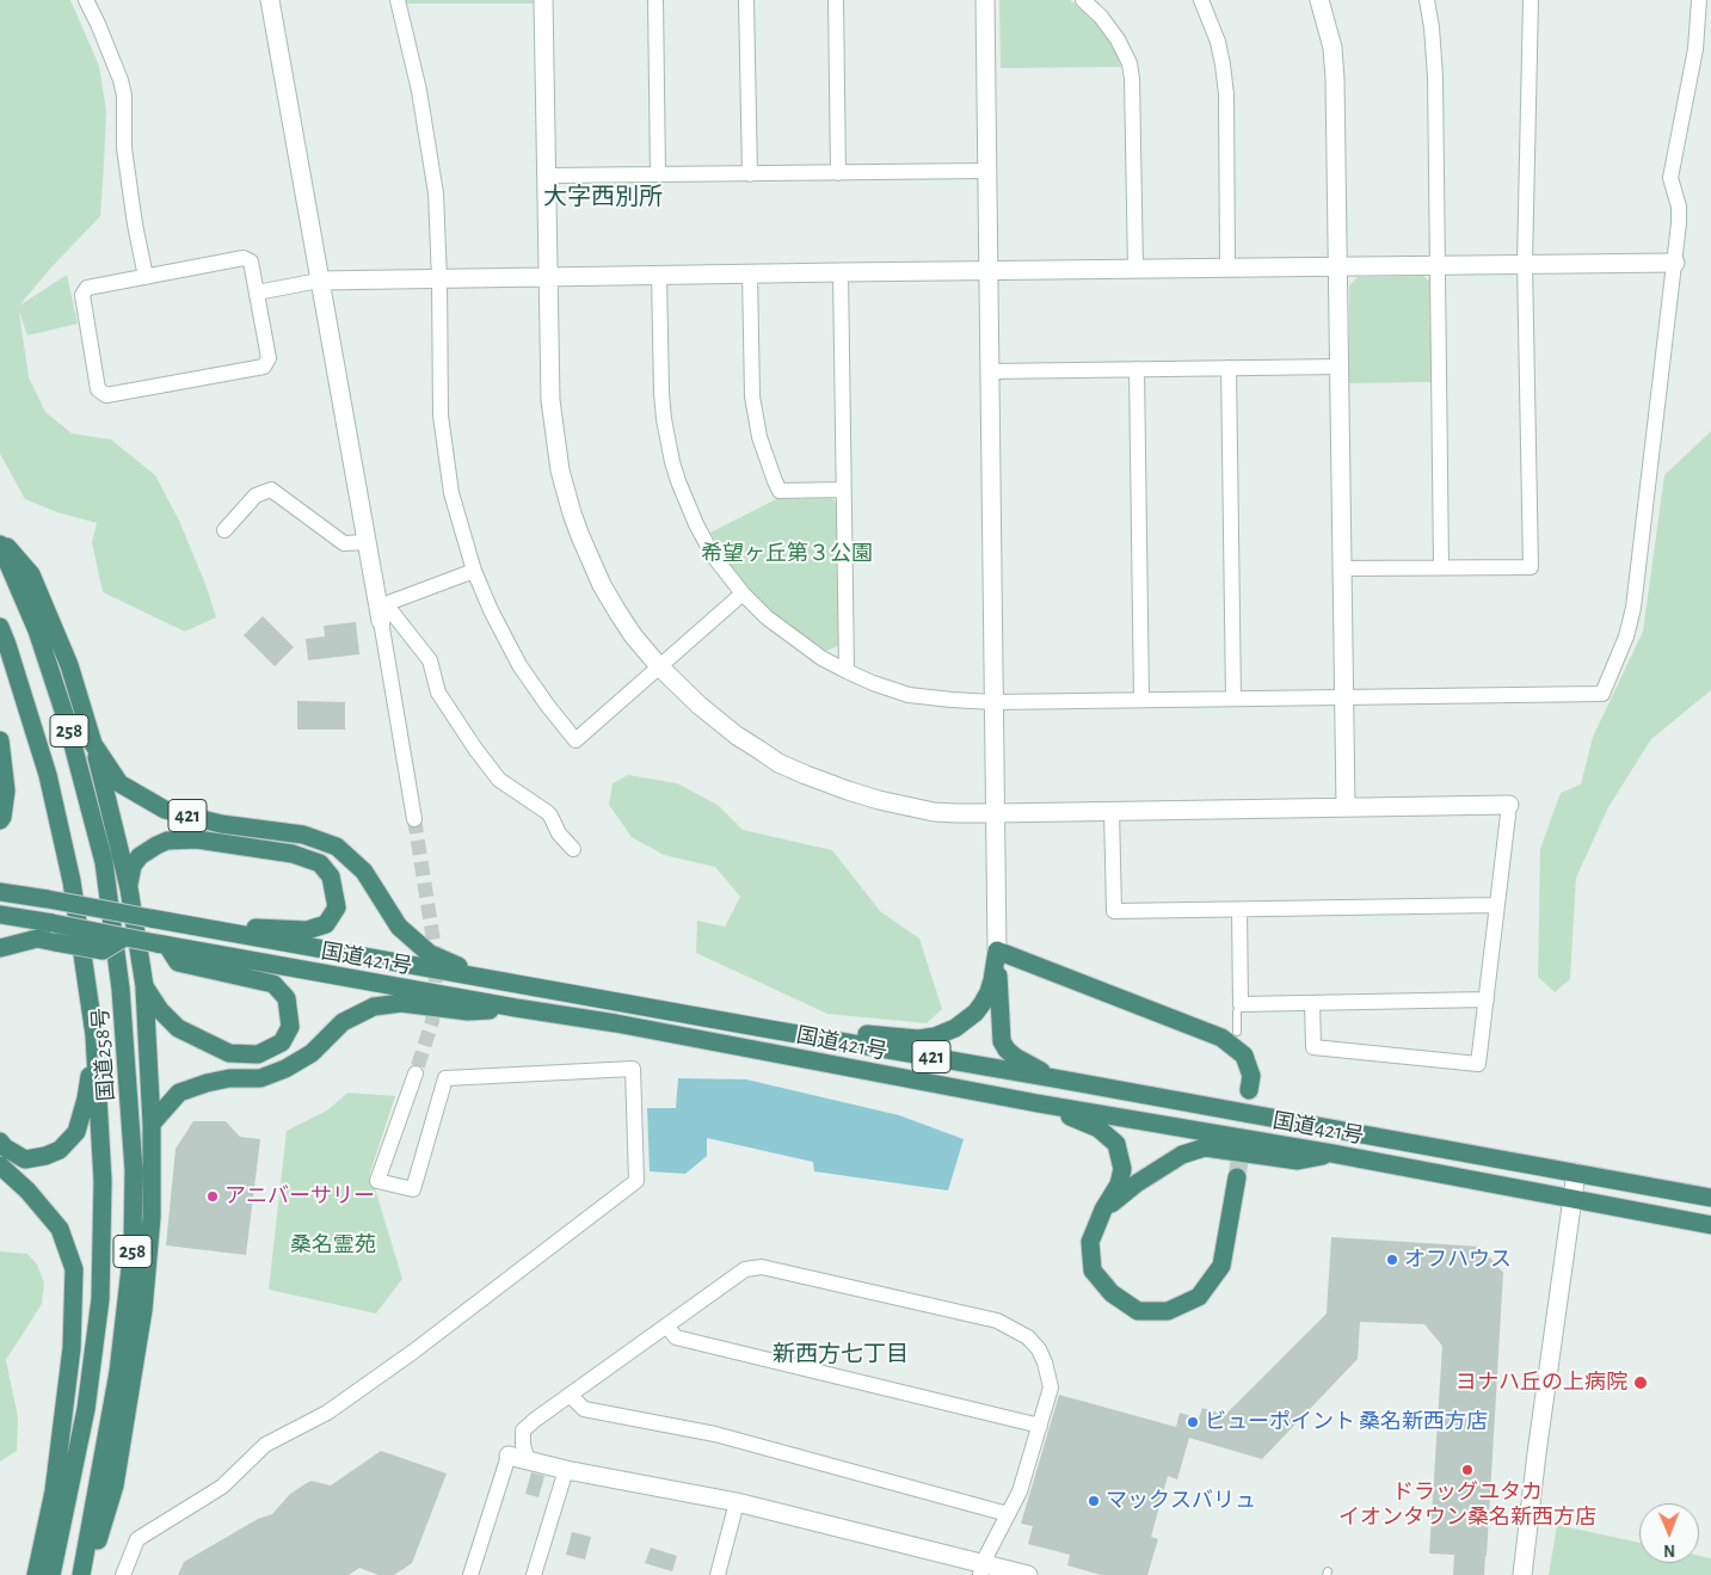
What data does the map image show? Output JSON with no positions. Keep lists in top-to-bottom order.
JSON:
{
  "streets": {
    "highway": [
      "258",
      "421",
      "国道421号",
      "国道258号"
    ]
  },
  "crossings": [
    ["421", "国道421号"]
  ],
  "districts": ["大字西別所", "新西方七丁目"],
  "parks": ["希望ヶ丘第３公園", "桑名霊苑"],
  "places": [
    "アニバーサリー",
    "オフハウス",
    "ヨナハ丘の上病院",
    "ビューポイント 桑名新西方店",
    "ドラッグユタカ イオンタウン桑名新西方店",
    "マックスバリュ"
  ],
  "north": "bottom"
}
